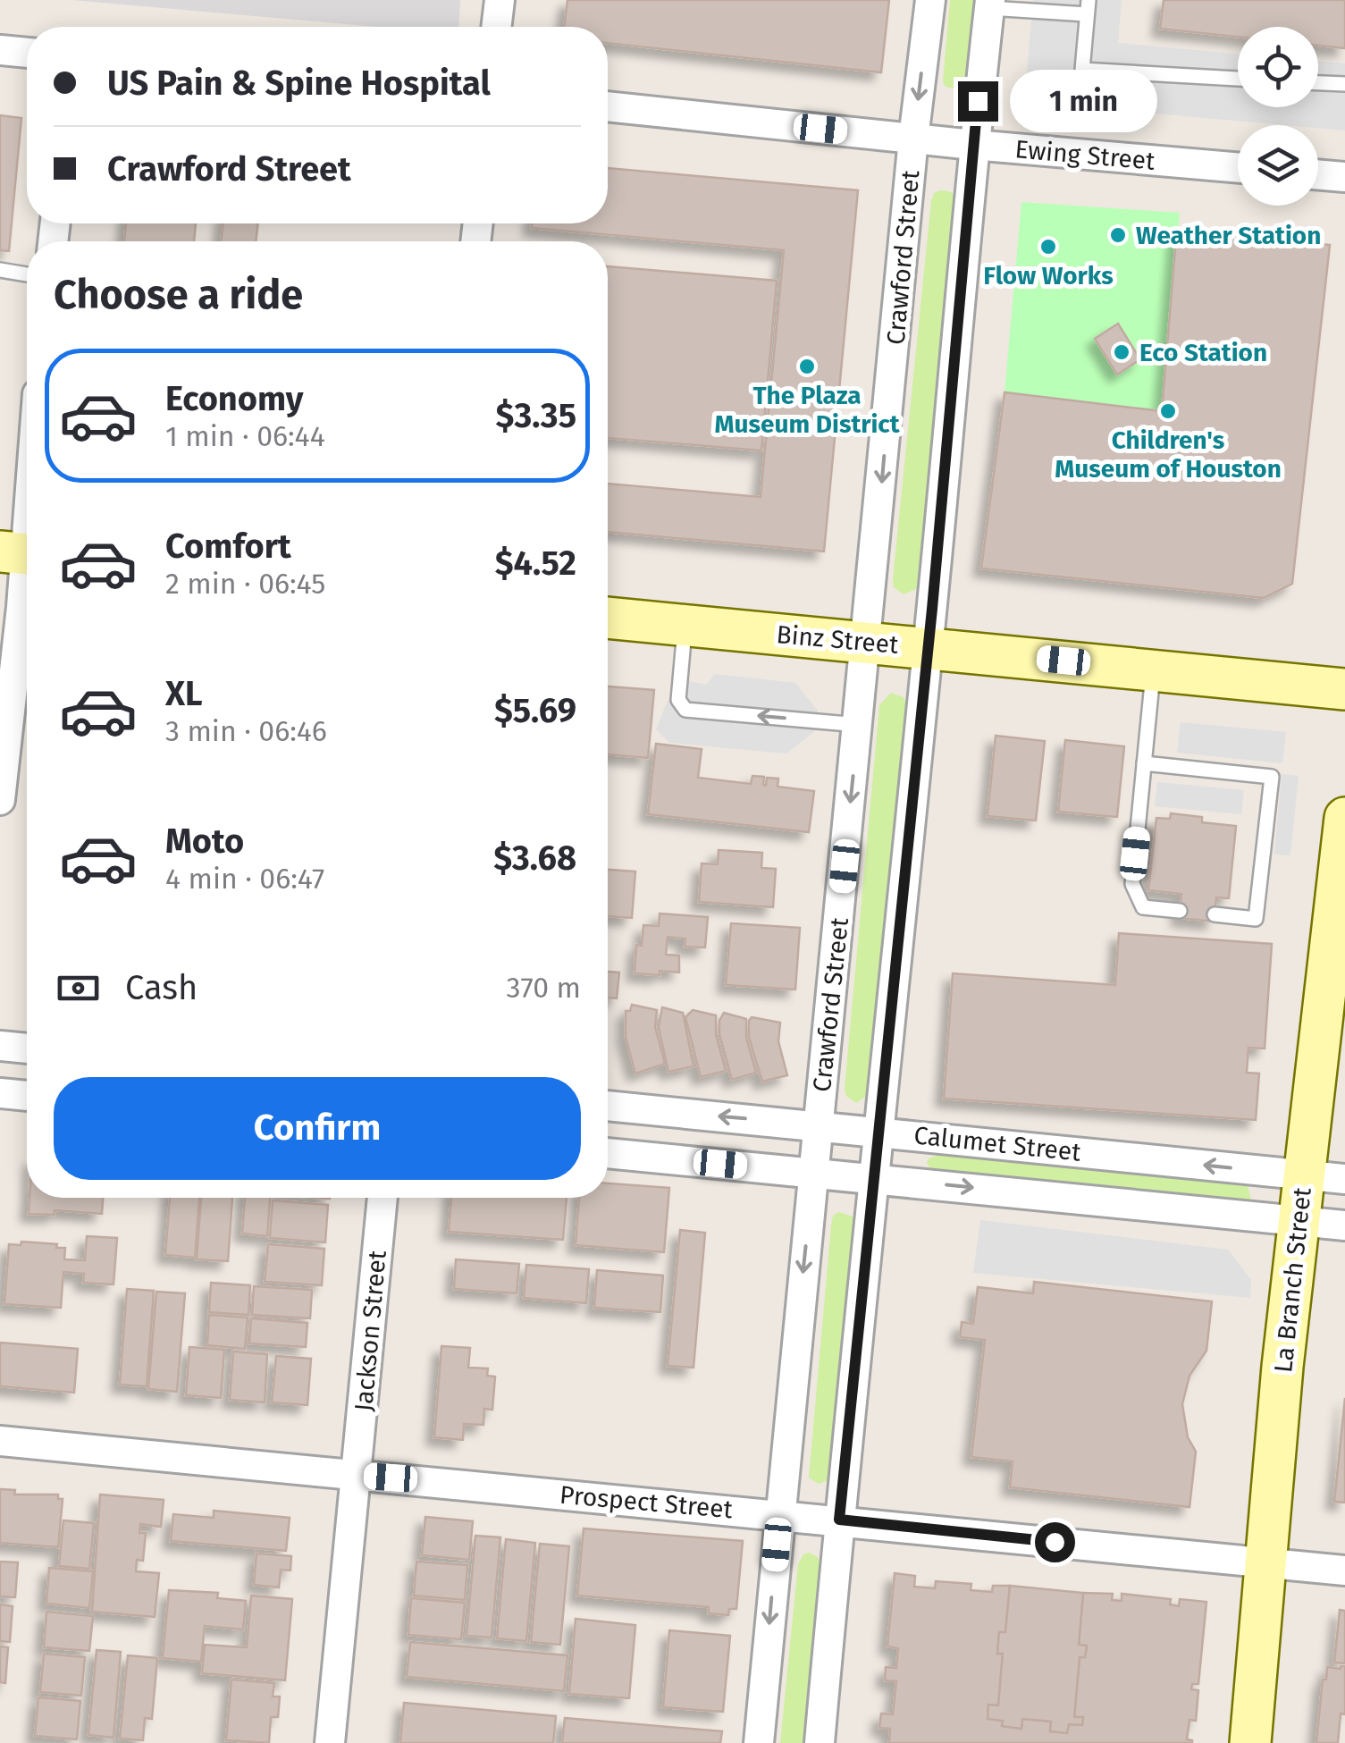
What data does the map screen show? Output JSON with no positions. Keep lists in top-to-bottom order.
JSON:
{
  "streets": {
    "street": [
      "Ewing Street",
      "Crawford Street",
      "Binz Street",
      "Calumet Street",
      "La Branch Street",
      "Jackson Street",
      "Prospect Street"
    ]
  },
  "crossings": [
    ["Ewing Street", "Crawford Street"],
    ["Crawford Street", "Binz Street"],
    ["Crawford Street", "Calumet Street"],
    ["Crawford Street", "Prospect Street"],
    ["Calumet Street", "La Branch Street"],
    ["La Branch Street", "Prospect Street"],
    ["Jackson Street", "Prospect Street"]
  ],
  "places": [
    "Weather Station",
    "Flow Works",
    "Eco Station",
    "The Plaza Museum District",
    "Children's Museum of Houston"
  ],
  "page": {
    "banner": ["US Pain & Spine Hospital", "Crawford Street"],
    "bubble": "1 min",
    "heading": "Choose a ride",
    "list": [
      {
        "name": "Economy",
        "note": "1 min · 06:44",
        "value": "$3.35"
      },
      {
        "name": "Comfort",
        "note": "2 min · 06:45",
        "value": "$4.52"
      },
      {
        "name": "XL",
        "note": "3 min · 06:46",
        "value": "$5.69"
      },
      {
        "name": "Moto",
        "note": "4 min · 06:47",
        "value": "$3.68"
      }
    ],
    "pay": ["Cash", "370 m"],
    "buttons": "Confirm"
  }
}
